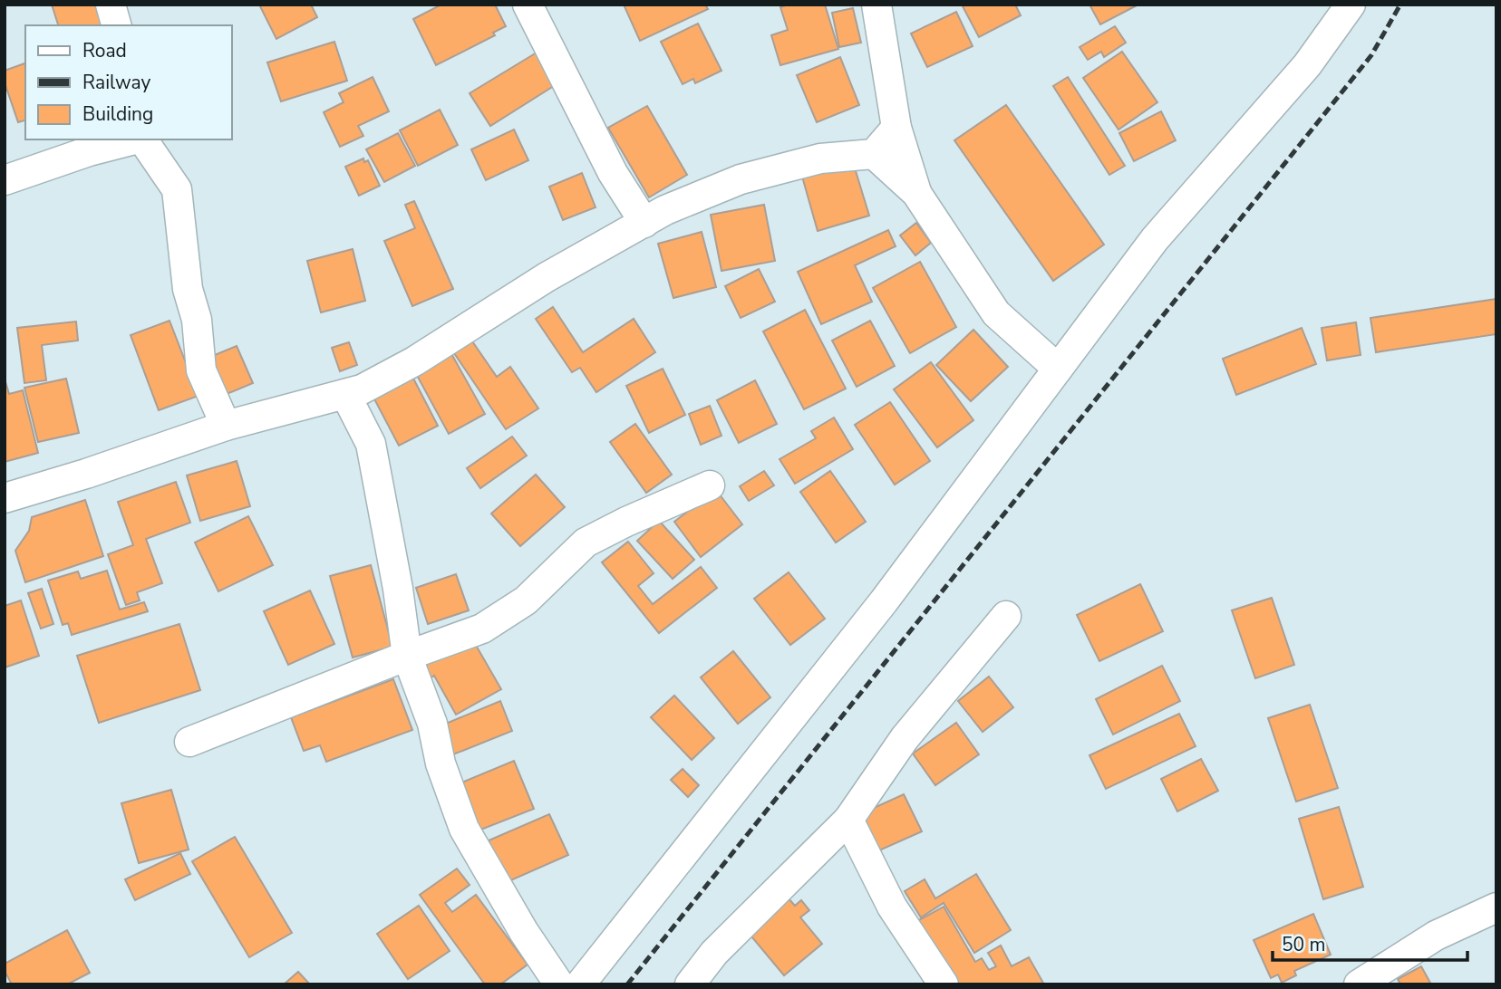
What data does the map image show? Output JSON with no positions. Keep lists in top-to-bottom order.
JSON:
{
  "legend": ["Road", "Railway", "Building"],
  "scale_bar": "50 m"
}
